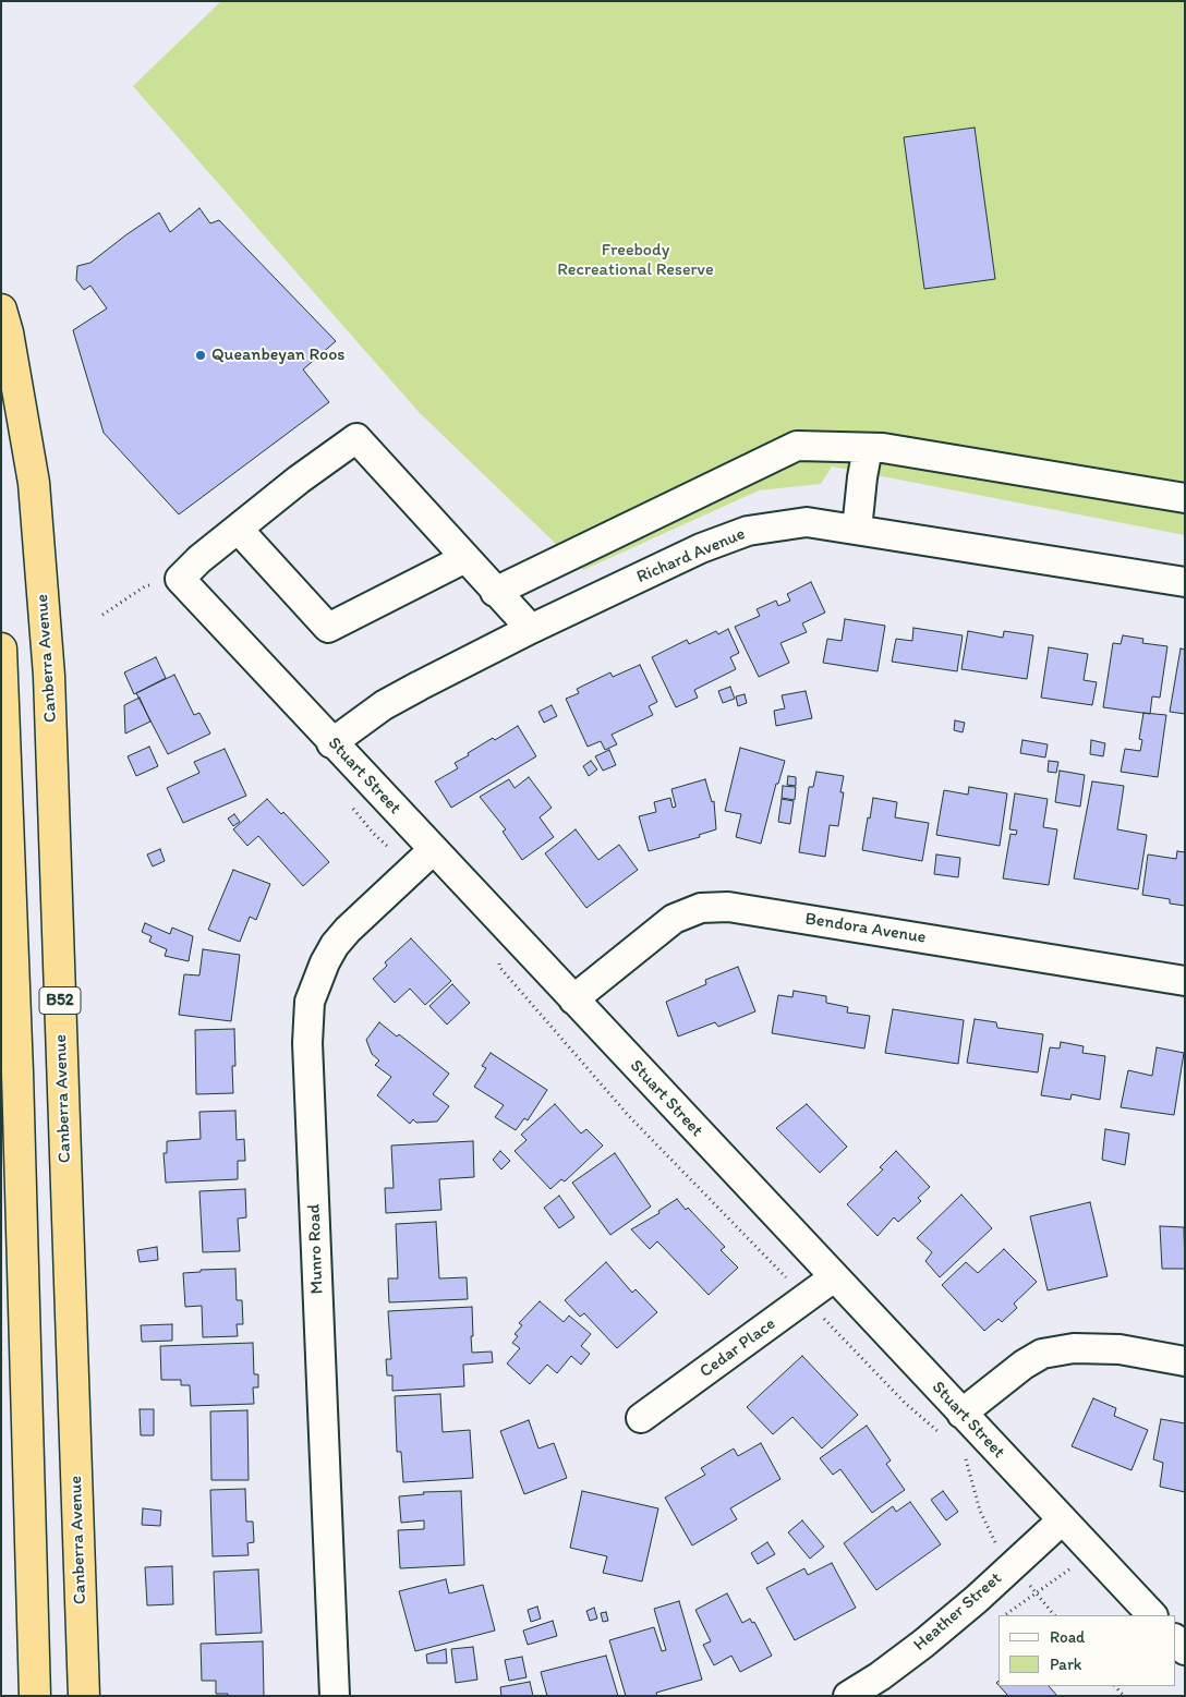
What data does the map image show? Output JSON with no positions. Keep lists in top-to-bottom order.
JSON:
{
  "streets": {
    "highway": ["Canberra Avenue", "B52"],
    "street": [
      "Richard Avenue",
      "Stuart Street",
      "Bendora Avenue",
      "Munro Road",
      "Cedar Place",
      "Heather Street"
    ]
  },
  "crossings": [
    ["Richard Avenue", "Stuart Street"],
    ["Stuart Street", "Bendora Avenue"],
    ["Stuart Street", "Munro Road"],
    ["Stuart Street", "Cedar Place"],
    ["Stuart Street", "Heather Street"]
  ],
  "parks": ["Freebody Recreational Reserve"],
  "places": ["Queanbeyan Roos"],
  "legend": ["Road", "Park"]
}
